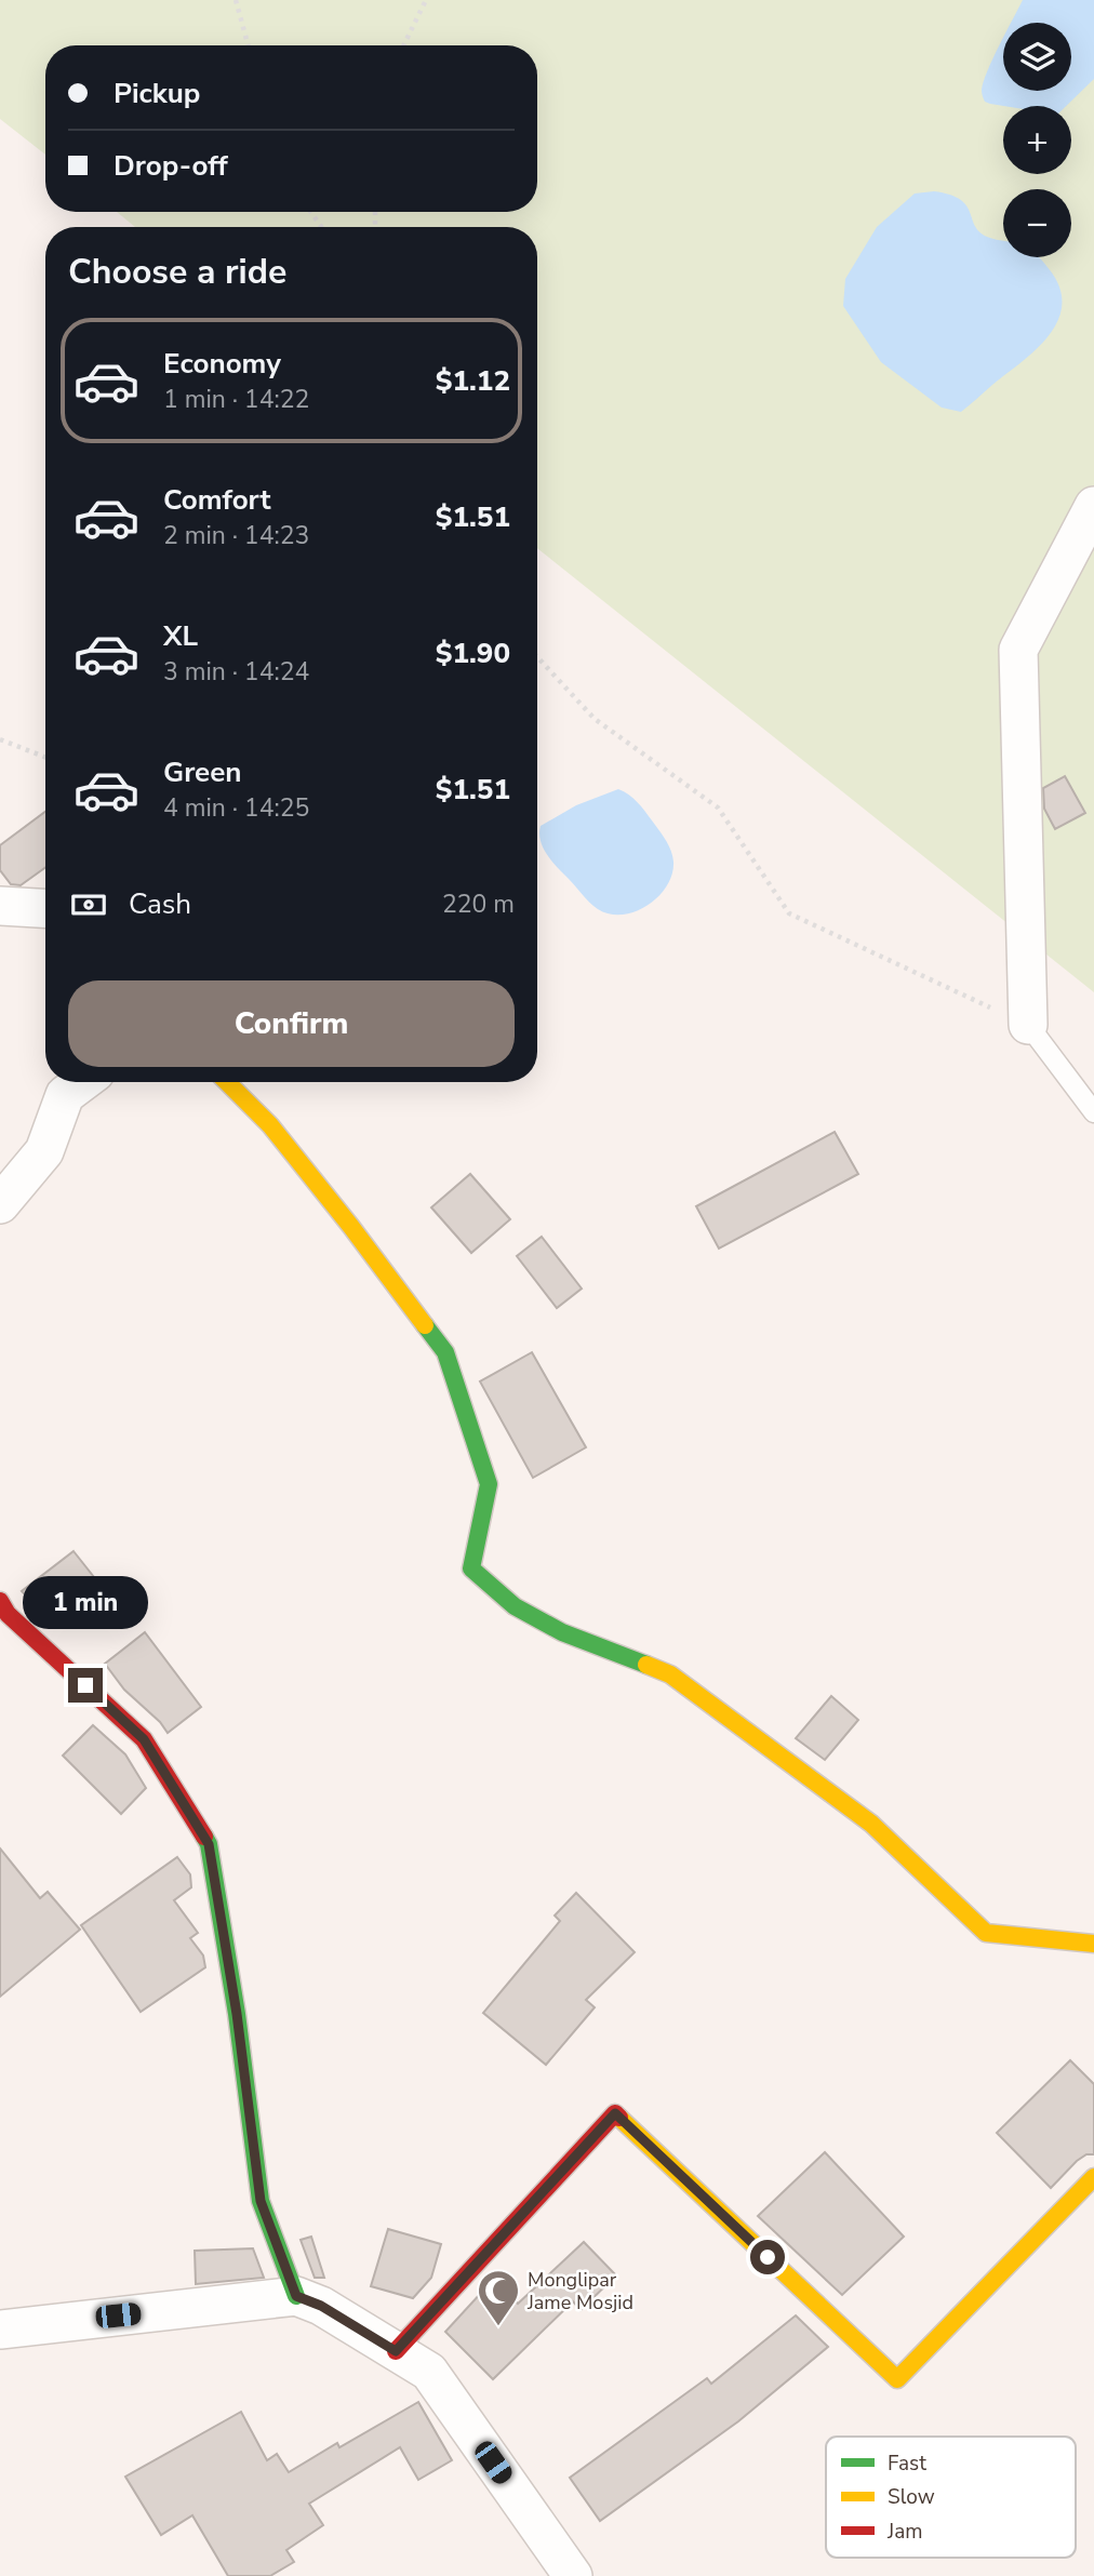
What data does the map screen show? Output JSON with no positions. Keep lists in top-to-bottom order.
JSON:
{
  "places": {
    "mosque": ["Monglipar Jame Mosjid"]
  },
  "legend": ["Fast", "Slow", "Jam"],
  "page": {
    "map_buttons": ["+", "−"],
    "banner": ["Pickup", "Drop-off"],
    "heading": "Choose a ride",
    "list": [
      {
        "name": "Economy",
        "note": "1 min · 14:22",
        "value": "$1.12"
      },
      {
        "name": "Comfort",
        "note": "2 min · 14:23",
        "value": "$1.51"
      },
      {
        "name": "XL",
        "note": "3 min · 14:24",
        "value": "$1.90"
      },
      {
        "name": "Green",
        "note": "4 min · 14:25",
        "value": "$1.51"
      }
    ],
    "pay": ["Cash", "220 m"],
    "buttons": "Confirm",
    "bubble": "1 min"
  }
}
